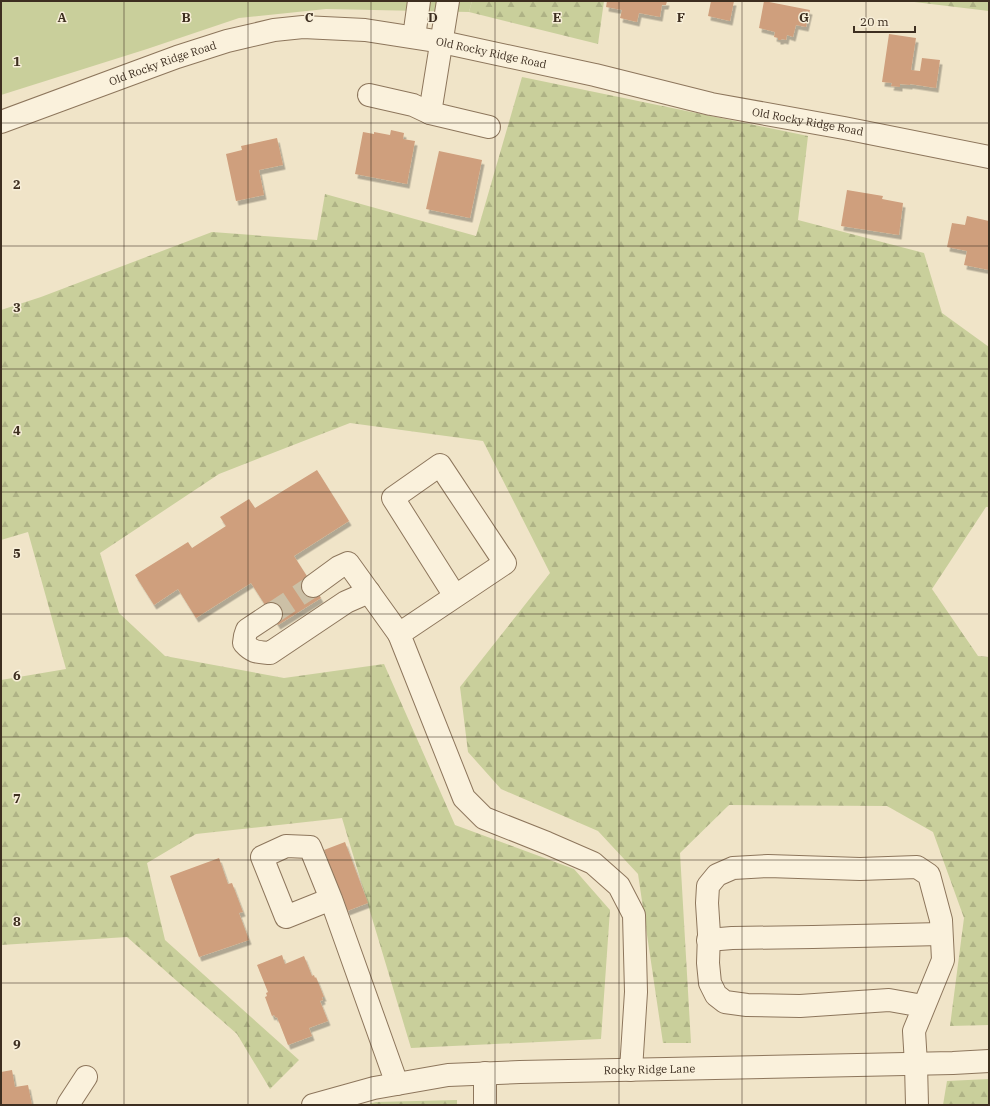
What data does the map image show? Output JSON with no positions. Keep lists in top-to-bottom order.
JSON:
{
  "streets": {
    "street": ["Old Rocky Ridge Road", "Rocky Ridge Lane"]
  },
  "scale_bar": "20 m",
  "grid": {
    "columns": [
      "A",
      "B",
      "C",
      "D",
      "E",
      "F",
      "G"
    ],
    "rows": [
      "1",
      "2",
      "3",
      "4",
      "5",
      "6",
      "7",
      "8",
      "9"
    ]
  }
}
